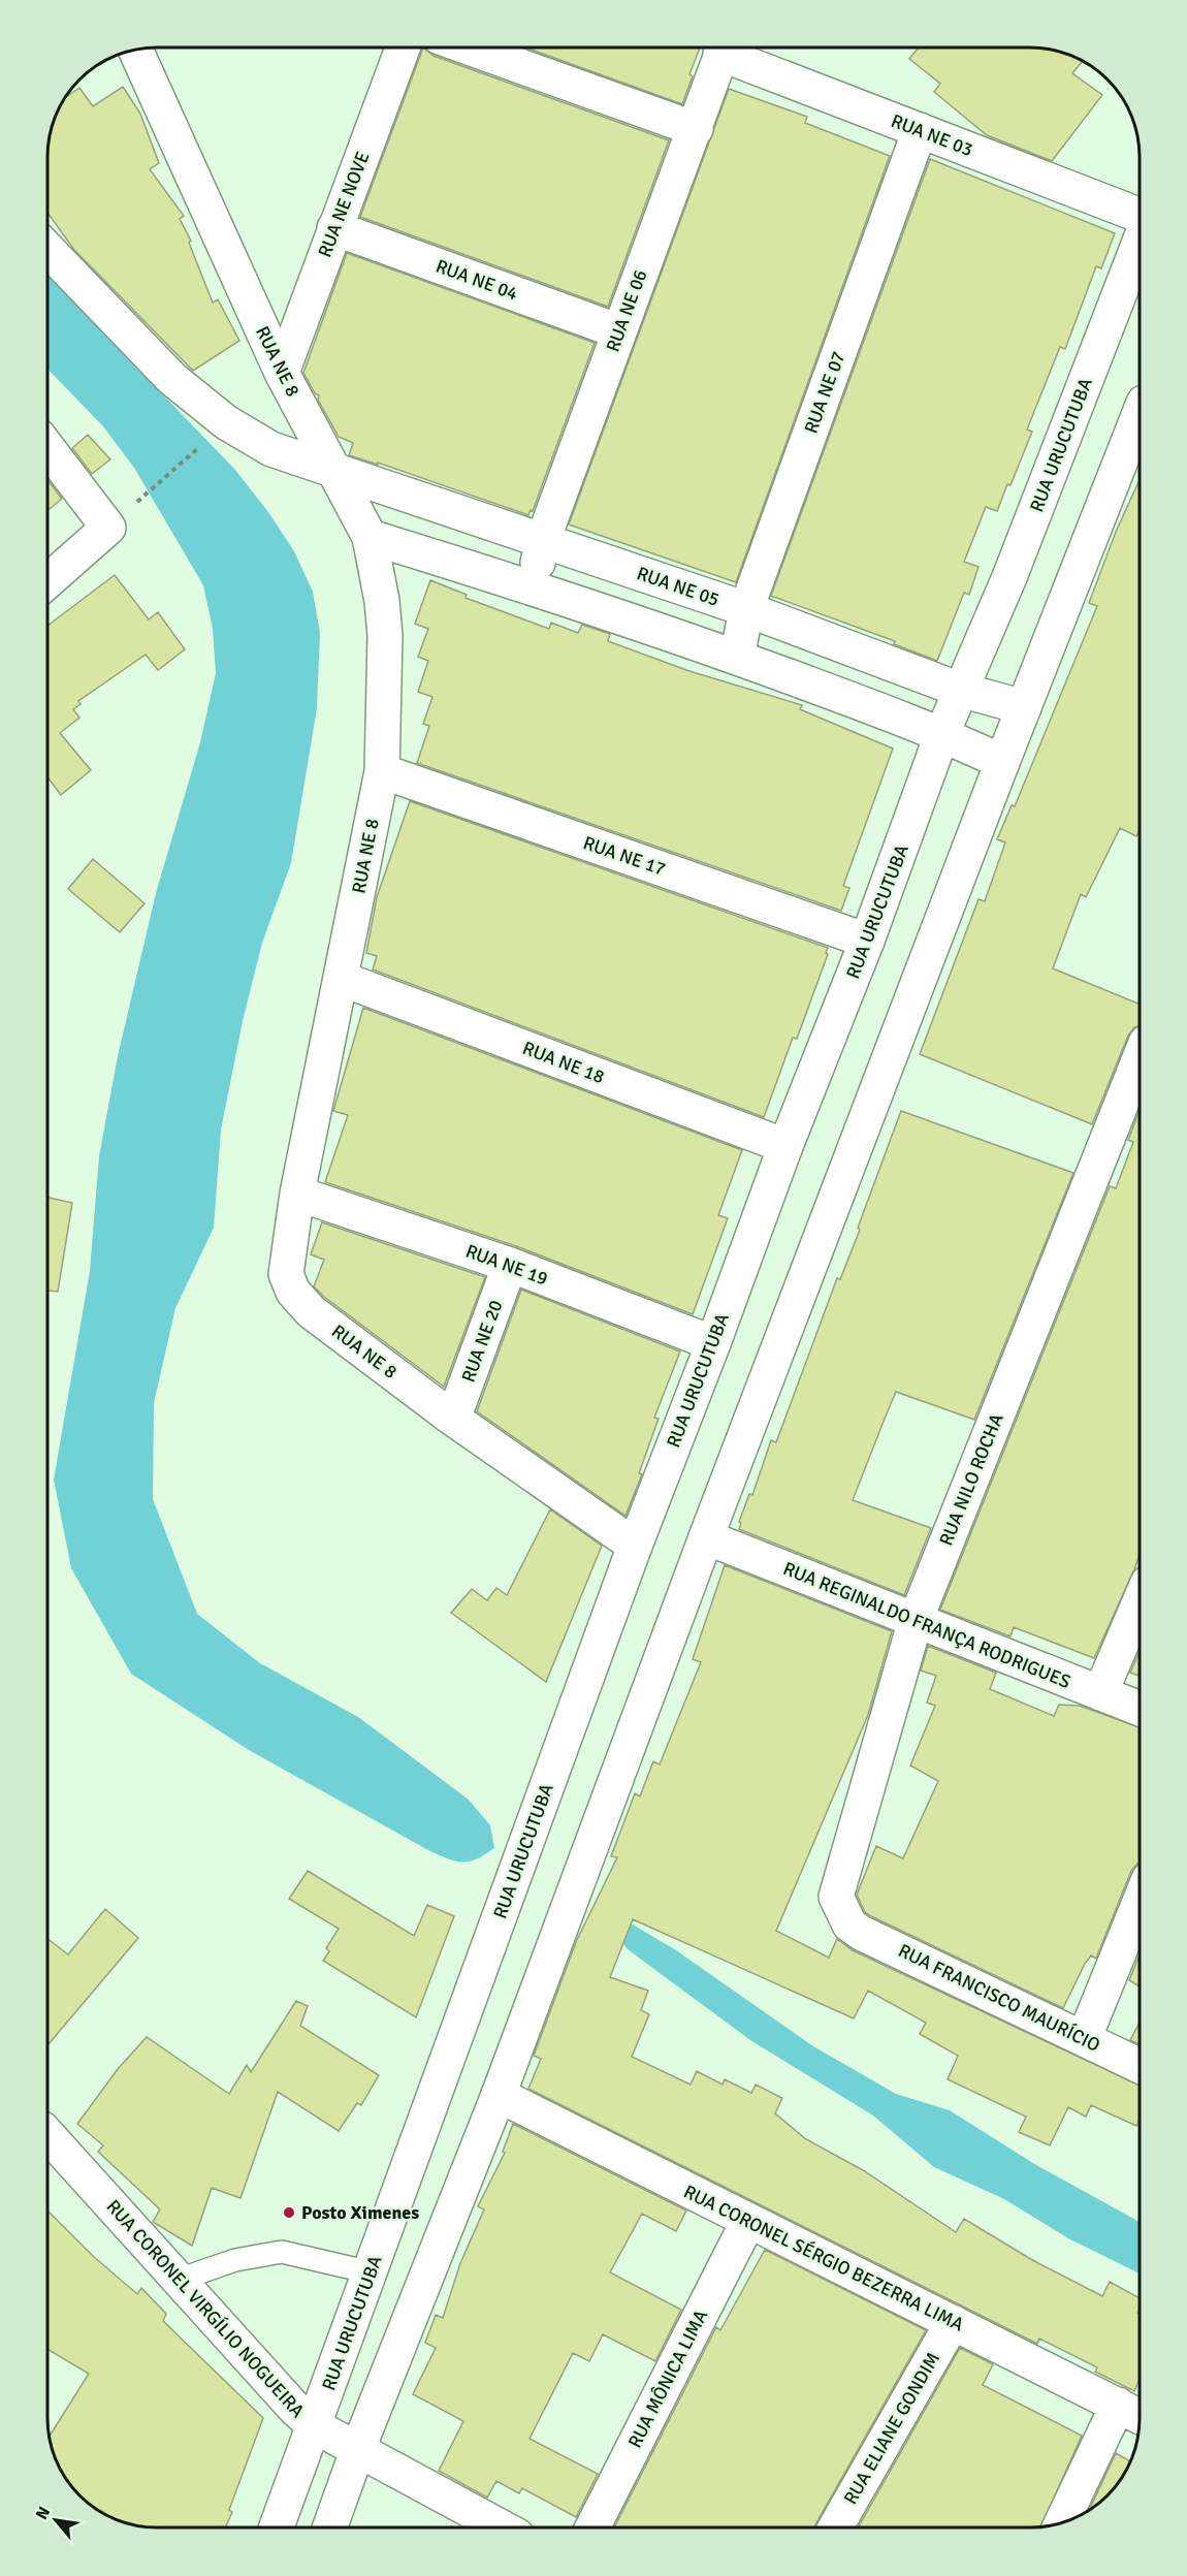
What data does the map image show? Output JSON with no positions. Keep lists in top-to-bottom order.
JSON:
{
  "streets": {
    "street": [
      "RUA NE 03",
      "RUA NE NOVE",
      "RUA NE 04",
      "RUA NE 06",
      "RUA NE 8",
      "RUA NE 07",
      "RUA URUCUTUBA",
      "RUA NE 05",
      "RUA NE 17",
      "RUA NE 18",
      "RUA NE 19",
      "RUA NE 20",
      "RUA NILO ROCHA",
      "RUA REGINALDO FRANÇA RODRIGUES",
      "RUA FRANCISCO MAURÍCIO",
      "RUA CORONEL SÉRGIO BEZERRA LIMA",
      "RUA CORONEL VIRGÍLIO NOGUEIRA",
      "RUA MÔNICA LIMA",
      "RUA ELIANE GONDIM"
    ]
  },
  "crossings": [
    ["RUA NE 03", "RUA NE 07"],
    ["RUA NE NOVE", "RUA NE 04"],
    ["RUA NE NOVE", "RUA NE 8"],
    ["RUA NE 04", "RUA NE 06"],
    ["RUA NE 06", "RUA NE 05"],
    ["RUA NE 8", "RUA URUCUTUBA"],
    ["RUA NE 8", "RUA NE 05"],
    ["RUA NE 8", "RUA NE 17"],
    ["RUA NE 8", "RUA NE 18"],
    ["RUA NE 8", "RUA NE 19"],
    ["RUA NE 8", "RUA NE 20"],
    ["RUA NE 07", "RUA NE 05"],
    ["RUA URUCUTUBA", "RUA NE 05"],
    ["RUA URUCUTUBA", "RUA NE 17"],
    ["RUA URUCUTUBA", "RUA NE 18"],
    ["RUA URUCUTUBA", "RUA NE 19"],
    ["RUA URUCUTUBA", "RUA CORONEL VIRGÍLIO NOGUEIRA"],
    ["RUA NE 19", "RUA NE 20"],
    ["RUA NILO ROCHA", "RUA REGINALDO FRANÇA RODRIGUES"],
    ["RUA NILO ROCHA", "RUA FRANCISCO MAURÍCIO"],
    ["RUA CORONEL SÉRGIO BEZERRA LIMA", "RUA MÔNICA LIMA"],
    ["RUA CORONEL SÉRGIO BEZERRA LIMA", "RUA ELIANE GONDIM"]
  ],
  "places": ["Posto Ximenes"],
  "north": "top left"
}
